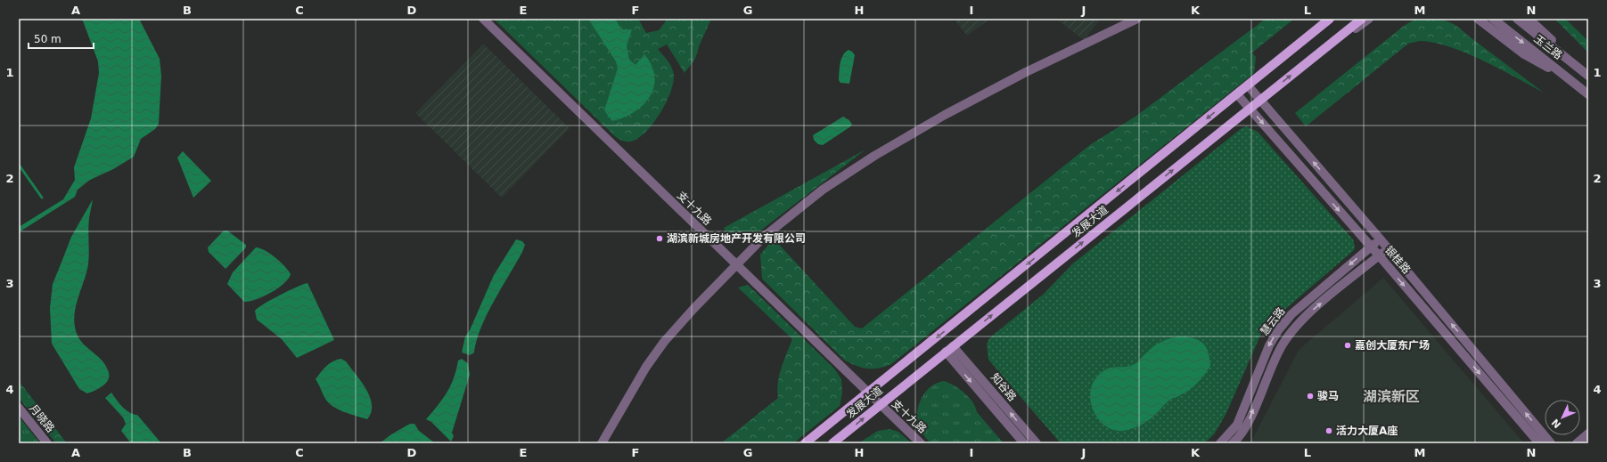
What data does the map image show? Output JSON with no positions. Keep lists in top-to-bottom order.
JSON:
{
  "streets": {
    "main road": ["发展大道"],
    "street": [
      "玉兰路",
      "支十九路",
      "银桂路",
      "慧云路",
      "知谷路",
      "月晓路"
    ]
  },
  "crossings": [
    ["支十九路", "发展大道"],
    ["发展大道", "银桂路"],
    ["发展大道", "知谷路"],
    ["银桂路", "慧云路"]
  ],
  "districts": ["湖滨新区"],
  "places": [
    "湖滨新城房地产开发有限公司",
    "嘉创大厦东广场",
    "骏马",
    "活力大厦A座"
  ],
  "scale_bar": "50 m",
  "north": "bottom left",
  "grid": {
    "columns": [
      "A",
      "B",
      "C",
      "D",
      "E",
      "F",
      "G",
      "H",
      "I",
      "J",
      "K",
      "L",
      "M",
      "N"
    ],
    "rows": [
      "1",
      "2",
      "3",
      "4"
    ]
  }
}
